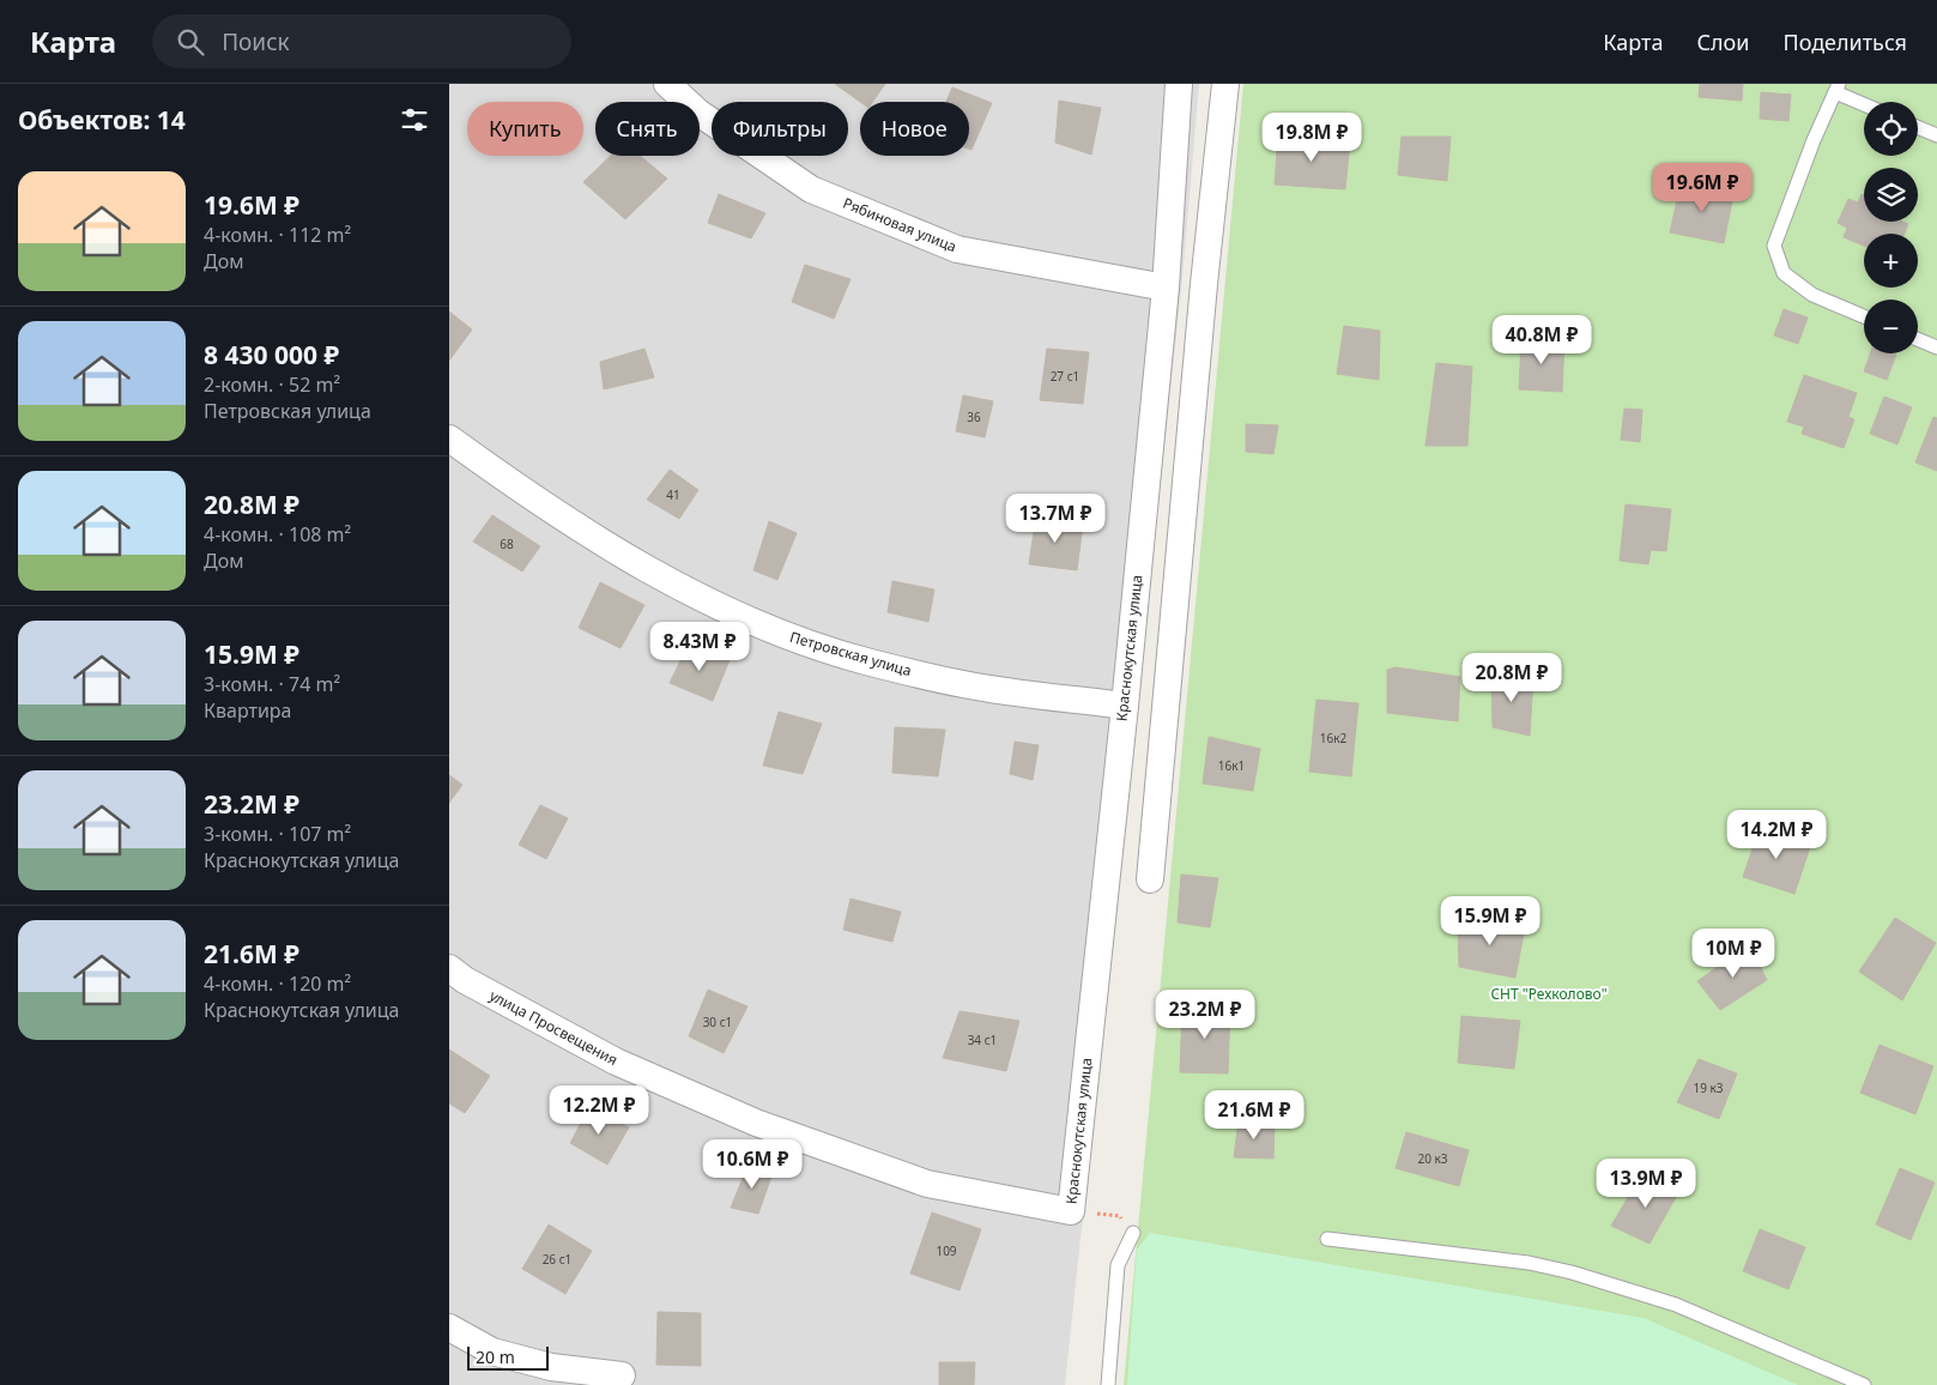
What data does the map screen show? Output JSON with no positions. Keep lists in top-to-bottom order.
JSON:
{
  "streets": {
    "street": [
      "Рябиновая улица",
      "Краснокутская улица",
      "Петровская улица",
      "улица Просвещения"
    ]
  },
  "crossings": [
    ["Рябиновая улица", "Краснокутская улица"],
    ["Краснокутская улица", "Петровская улица"],
    ["Краснокутская улица", "улица Просвещения"]
  ],
  "parks": ["СНТ \"Рехколово\""],
  "house_numbers": [
    "27 с1",
    "36",
    "41",
    "68",
    "16к2",
    "16к1",
    "30 с1",
    "34 с1",
    "19 к3",
    "20 к3",
    "109",
    "26 с1"
  ],
  "scale_bar": "20 m",
  "page": {
    "header": "Карта",
    "search": "Поиск",
    "nav": ["Карта", "Слои", "Поделиться"],
    "heading": "Объектов: 14",
    "map_buttons": ["+", "−"],
    "chip": [
      "Купить",
      "Снять",
      "Фильтры",
      "Новое"
    ],
    "price": [
      "19.8M ₽",
      "19.6M ₽",
      "40.8M ₽",
      "13.7M ₽",
      "8.43M ₽",
      "20.8M ₽",
      "14.2M ₽",
      "15.9M ₽",
      "10M ₽",
      "23.2M ₽",
      "12.2M ₽",
      "21.6M ₽",
      "10.6M ₽",
      "13.9M ₽"
    ],
    "list": [
      {
        "name": "19.6M ₽",
        "note": "4-комн. · 112 m² · Дом"
      },
      {
        "name": "8 430 000 ₽",
        "note": "2-комн. · 52 m² · Петровская улица"
      },
      {
        "name": "20.8M ₽",
        "note": "4-комн. · 108 m² · Дом"
      },
      {
        "name": "15.9M ₽",
        "note": "3-комн. · 74 m² · Квартира"
      },
      {
        "name": "23.2M ₽",
        "note": "3-комн. · 107 m² · Краснокутская улица"
      },
      {
        "name": "21.6M ₽",
        "note": "4-комн. · 120 m² · Краснокутская улица"
      }
    ],
    "scale": "20 m"
  }
}
